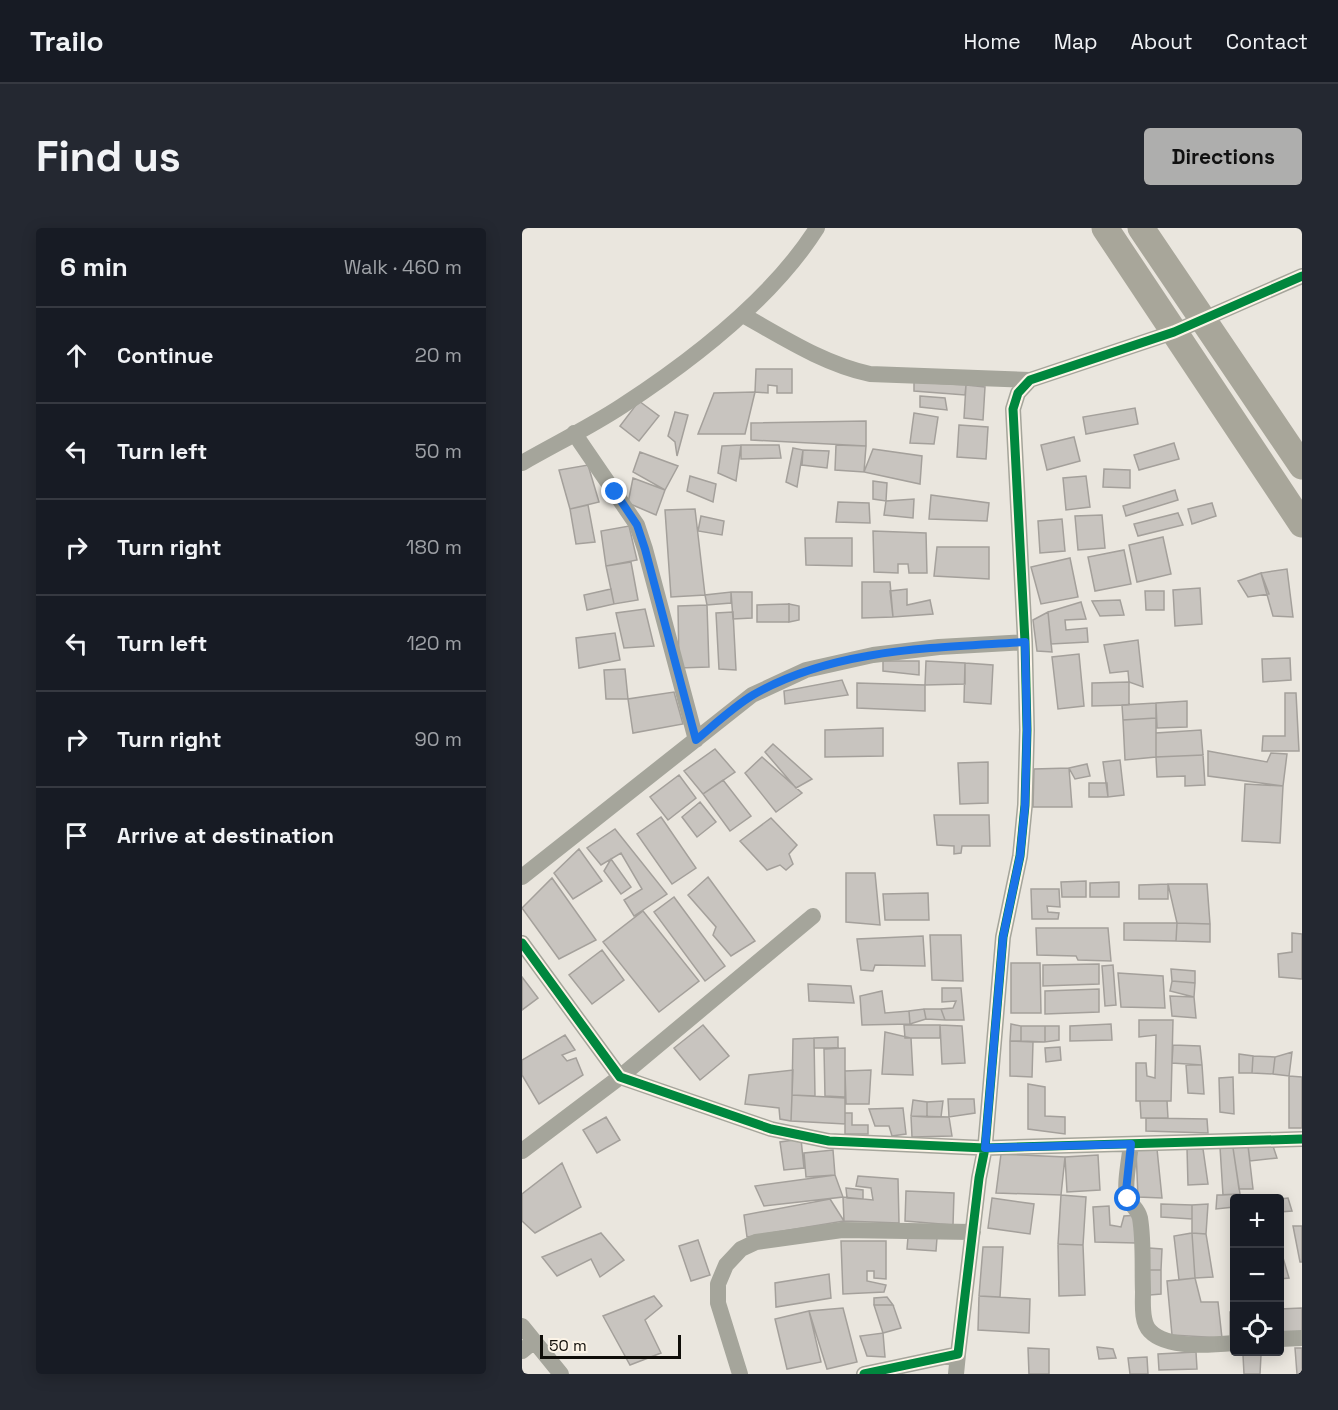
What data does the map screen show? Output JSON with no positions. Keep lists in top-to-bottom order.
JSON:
{
  "scale_bar": "50 m",
  "page": {
    "header": "Trailo",
    "nav": [
      "Home",
      "Map",
      "About",
      "Contact"
    ],
    "buttons": "Directions",
    "title": "Find us",
    "heading": ["6 min", "Walk · 460 m"],
    "list": [
      ["Continue", "20 m"],
      ["Turn left", "50 m"],
      ["Turn right", "180 m"],
      ["Turn left", "120 m"],
      ["Turn right", "90 m"],
      "Arrive at destination"
    ],
    "map_buttons": ["+", "−"],
    "scale": "50 m"
  }
}
